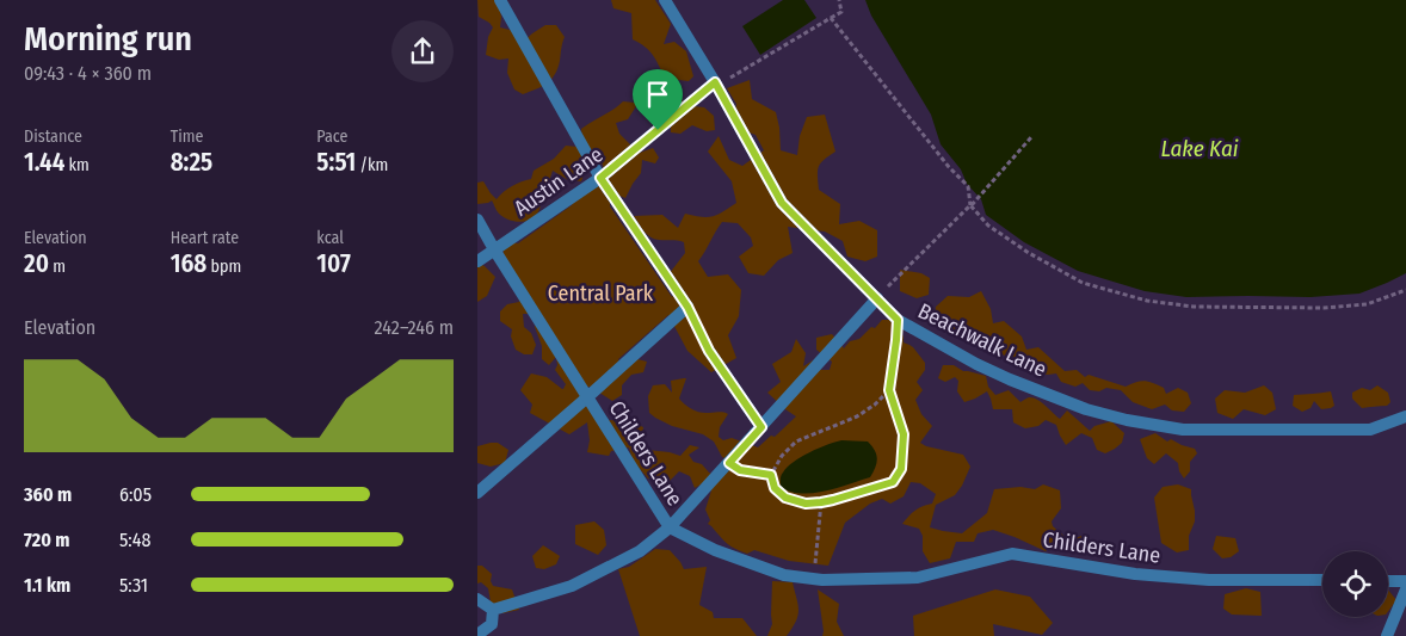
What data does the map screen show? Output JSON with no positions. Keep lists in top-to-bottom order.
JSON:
{
  "streets": {
    "street": ["Austin Lane", "Beachwalk Lane", "Childers Lane"]
  },
  "crossings": [
    ["Austin Lane", "Beachwalk Lane"],
    ["Austin Lane", "Childers Lane"]
  ],
  "water": ["Lake Kai"],
  "parks": ["Central Park"],
  "page": {
    "heading": ["Morning run", "09:43 · 4 × 360 m"],
    "stats": [
      ["Distance", "1.44 km"],
      ["Time", "8:25"],
      ["Pace", "5:51 /km"],
      ["Elevation", "20 m"],
      ["Heart rate", "168 bpm"],
      ["kcal", "107"]
    ],
    "chart": ["Elevation", "242–246 m"],
    "list": [
      {
        "name": "360 m",
        "note": "6:05"
      },
      {
        "name": "720 m",
        "note": "5:48"
      },
      {
        "name": "1.1 km",
        "note": "5:31"
      }
    ]
  }
}
